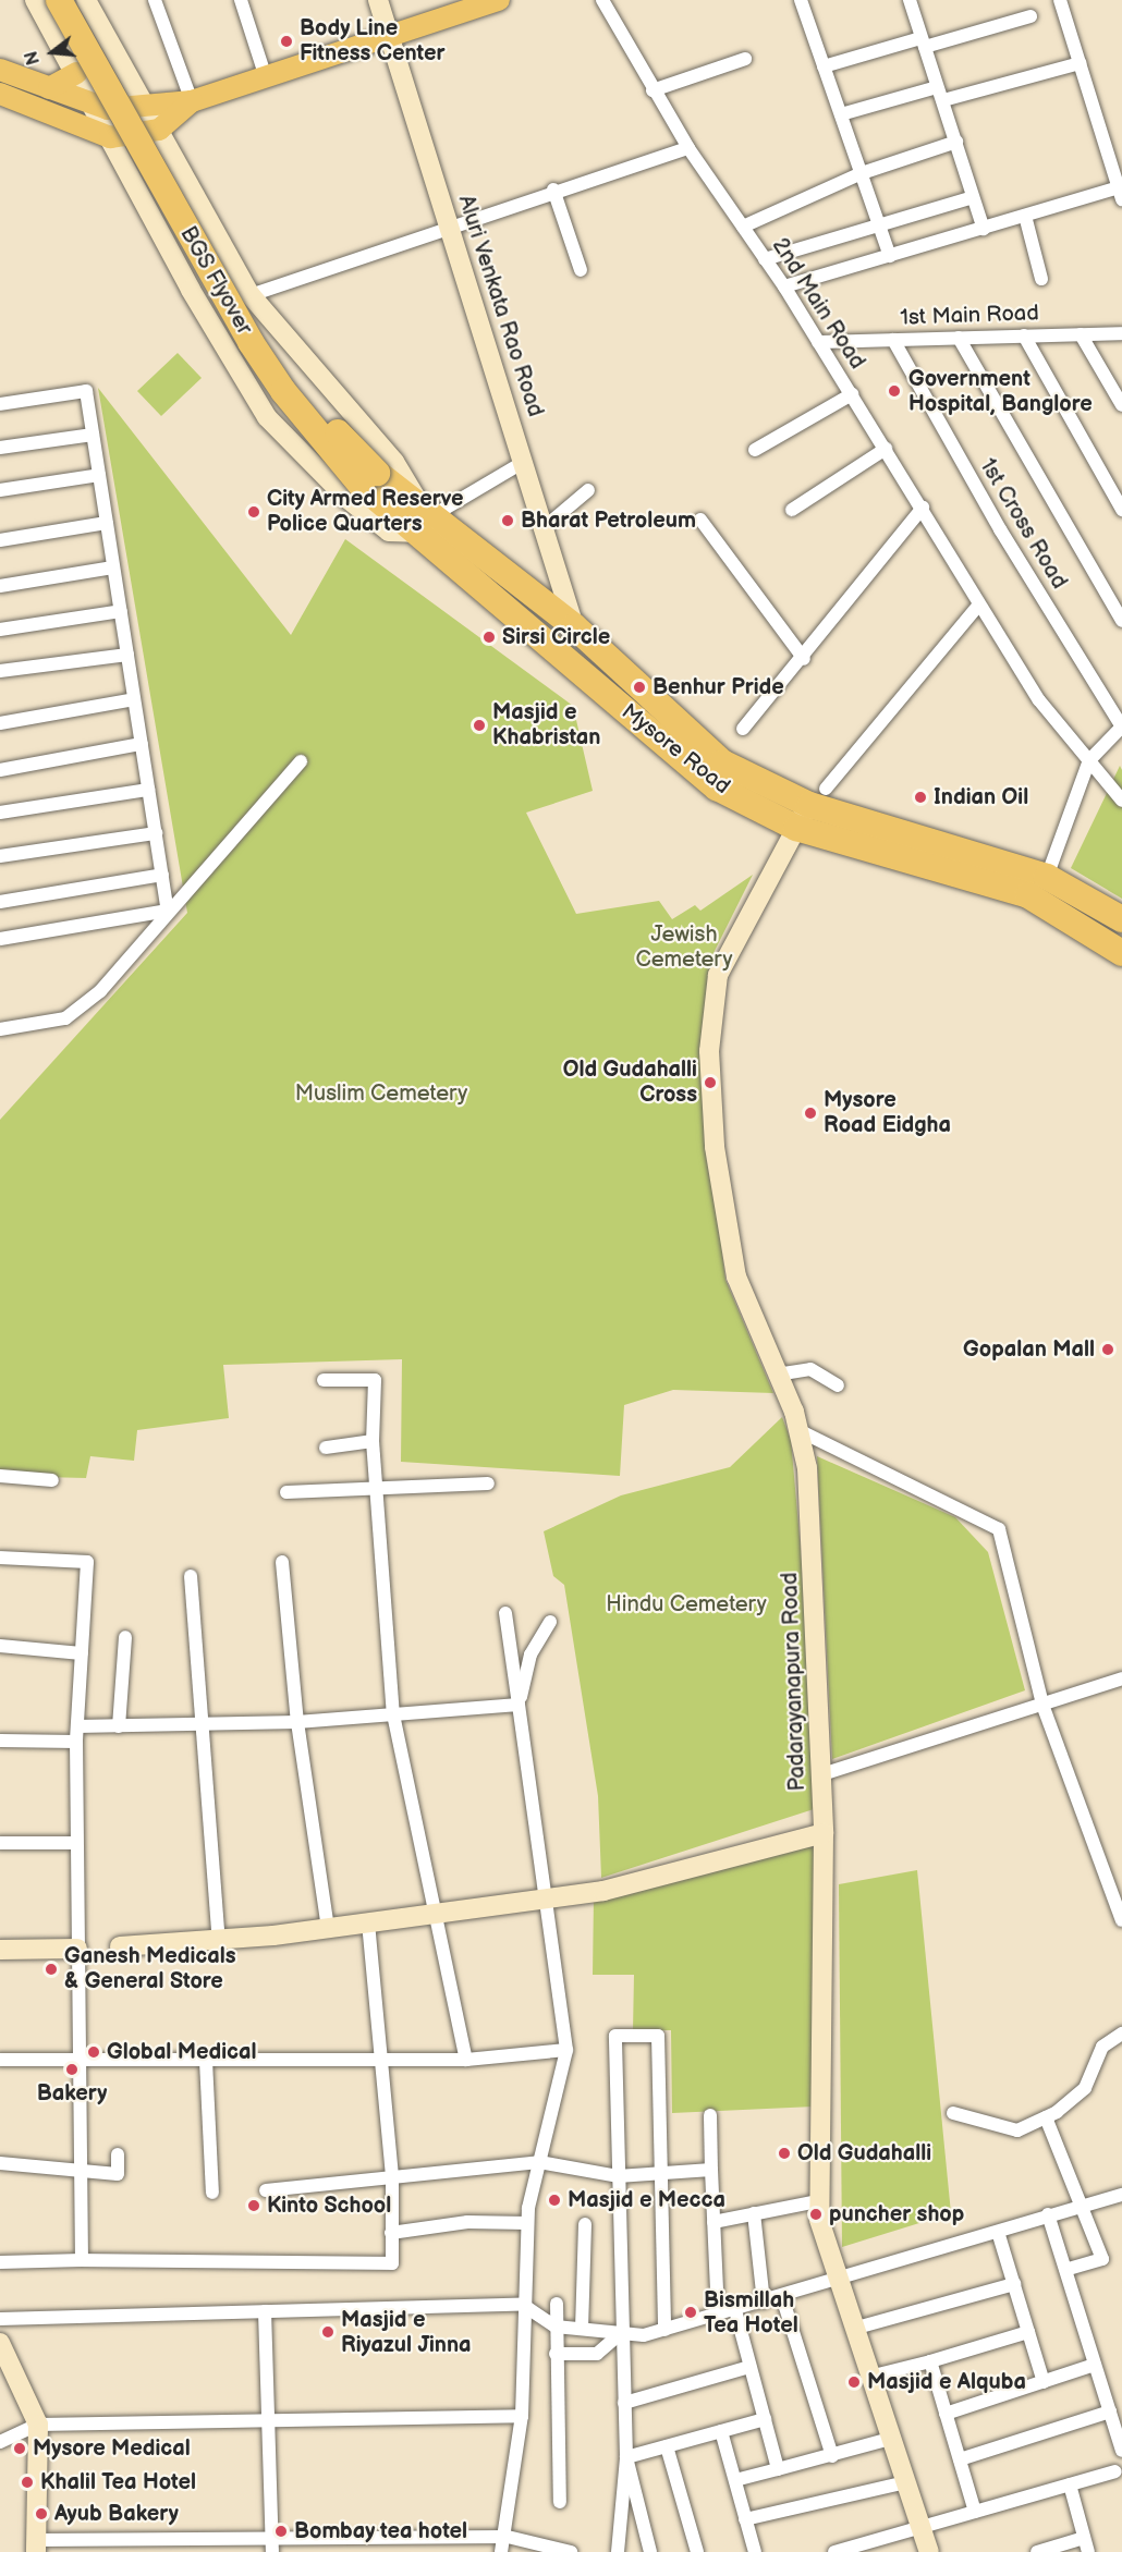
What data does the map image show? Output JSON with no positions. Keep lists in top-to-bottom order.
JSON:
{
  "streets": {
    "highway": ["BGS Flyover", "Mysore Road"],
    "street": [
      "2nd Main Road",
      "Aluri Venkata Rao Road",
      "1st Main Road",
      "1st Cross Road",
      "Padarayanapura Road"
    ]
  },
  "crossings": [
    ["BGS Flyover", "Mysore Road"],
    ["2nd Main Road", "1st Main Road"],
    ["Aluri Venkata Rao Road", "Mysore Road"],
    ["1st Main Road", "1st Cross Road"],
    ["Mysore Road", "Padarayanapura Road"]
  ],
  "parks": ["Jewish Cemetery", "Muslim Cemetery", "Hindu Cemetery"],
  "places": [
    "Body Line Fitness Center",
    "Government Hospital, Banglore",
    "City Armed Reserve Police Quarters",
    "Bharat Petroleum",
    "Sirsi Circle",
    "Benhur Pride",
    "Masjid e Khabristan",
    "Indian Oil",
    "Old Gudahalli Cross",
    "Mysore Road Eidgha",
    "Gopalan Mall",
    "Ganesh Medicals & General Store",
    "Global Medical",
    "Bakery",
    "Old Gudahalli",
    "Masjid e Mecca",
    "Kinto School",
    "puncher shop",
    "Bismillah Tea Hotel",
    "Masjid e Riyazul Jinna",
    "Masjid e Alquba",
    "Mysore Medical",
    "Khalil Tea Hotel",
    "Ayub Bakery",
    "Bombay tea hotel"
  ],
  "north": "left"
}
